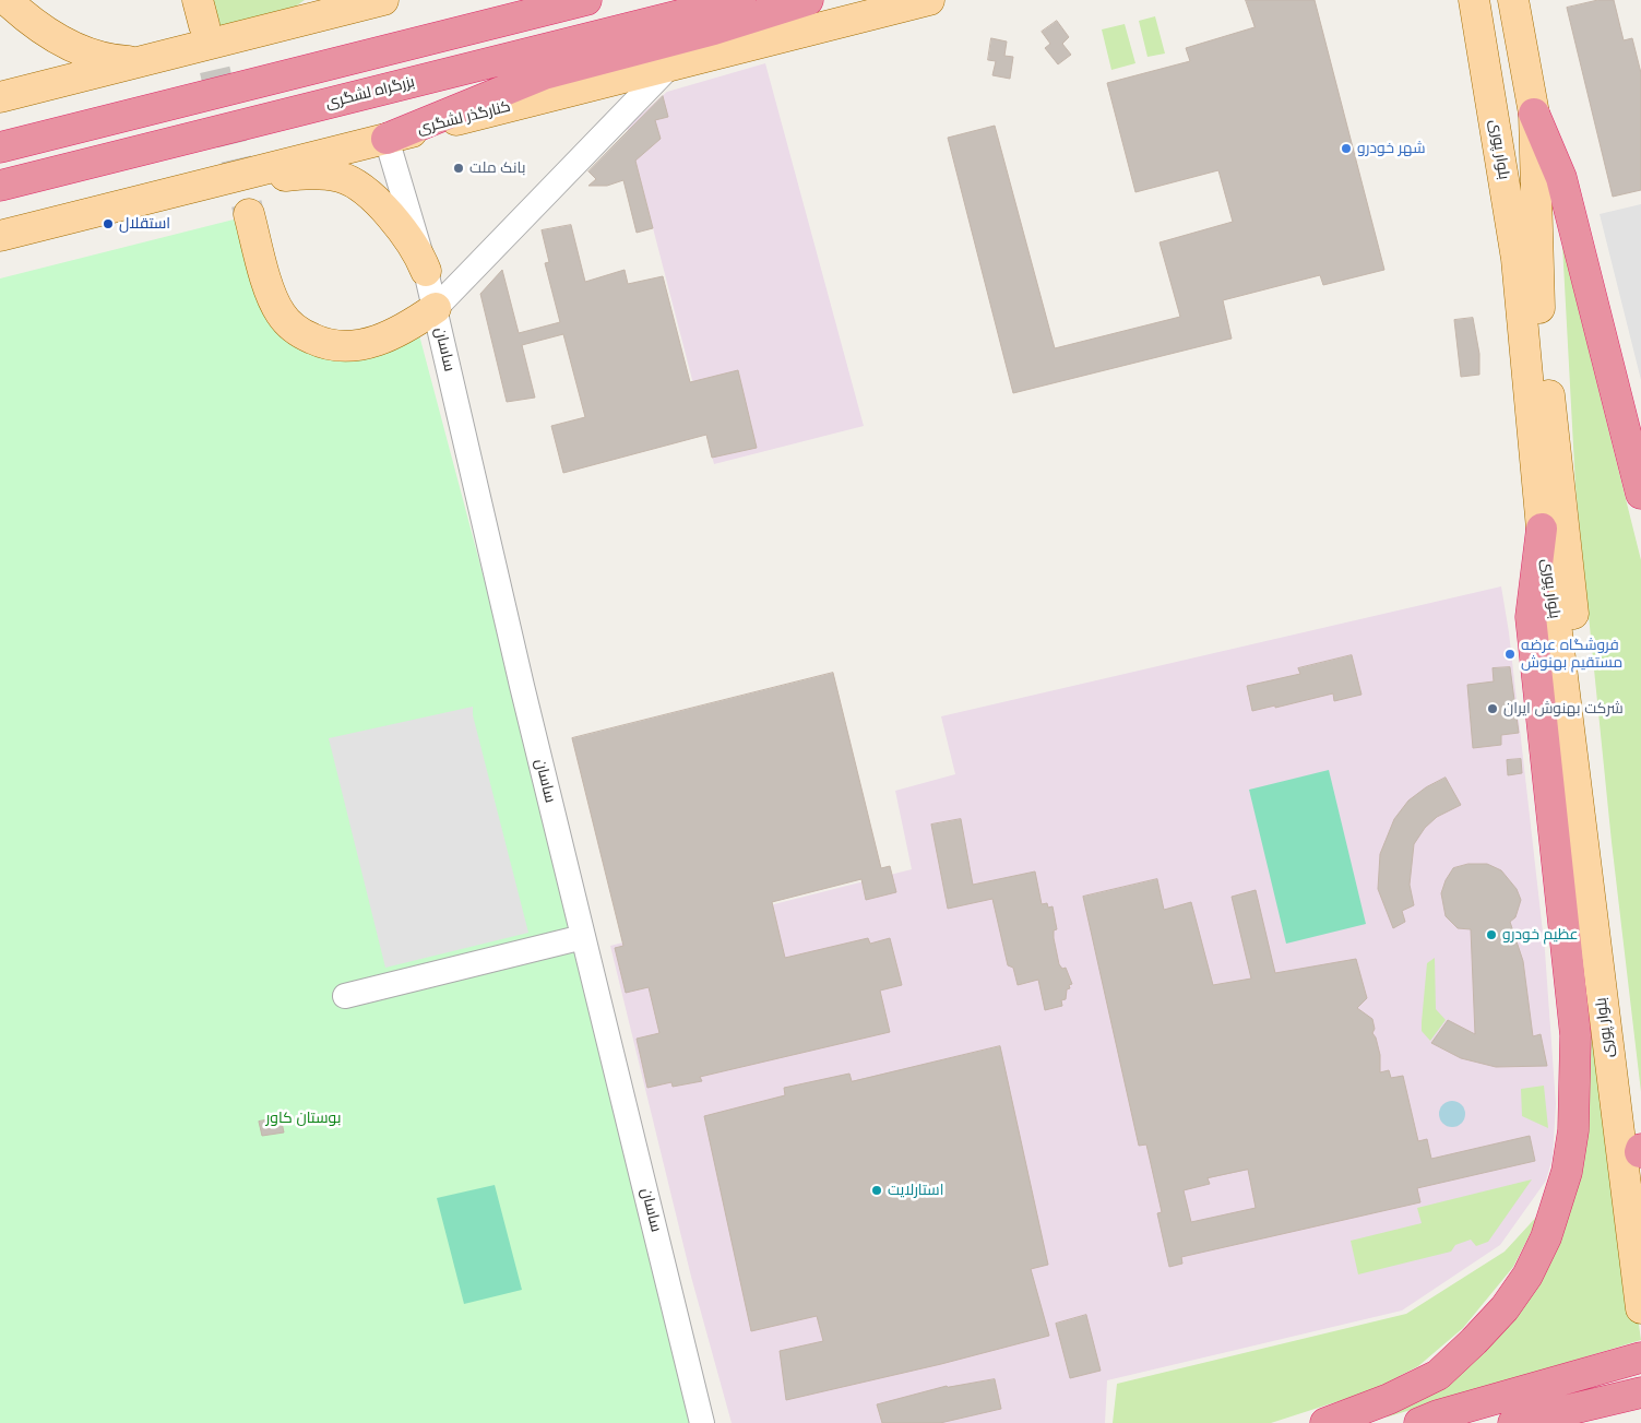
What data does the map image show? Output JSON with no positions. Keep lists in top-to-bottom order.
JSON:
{
  "streets": {
    "highway": ["بزرگراه لشگری"],
    "main road": ["کنارگذر لشگری", "بلوار پوری"],
    "street": ["ساسان"]
  },
  "crossings": [
    ["کنارگذر لشگری", "ساسان"]
  ],
  "parks": ["بوستان کاور"],
  "places": [
    "شهر خودرو",
    "بانک ملت",
    "استقلال",
    "فروشگاه عرضه مستقیم بهنوش",
    "شرکت بهنوش ایران",
    "عظیم خودرو",
    "استارلایت"
  ]
}
